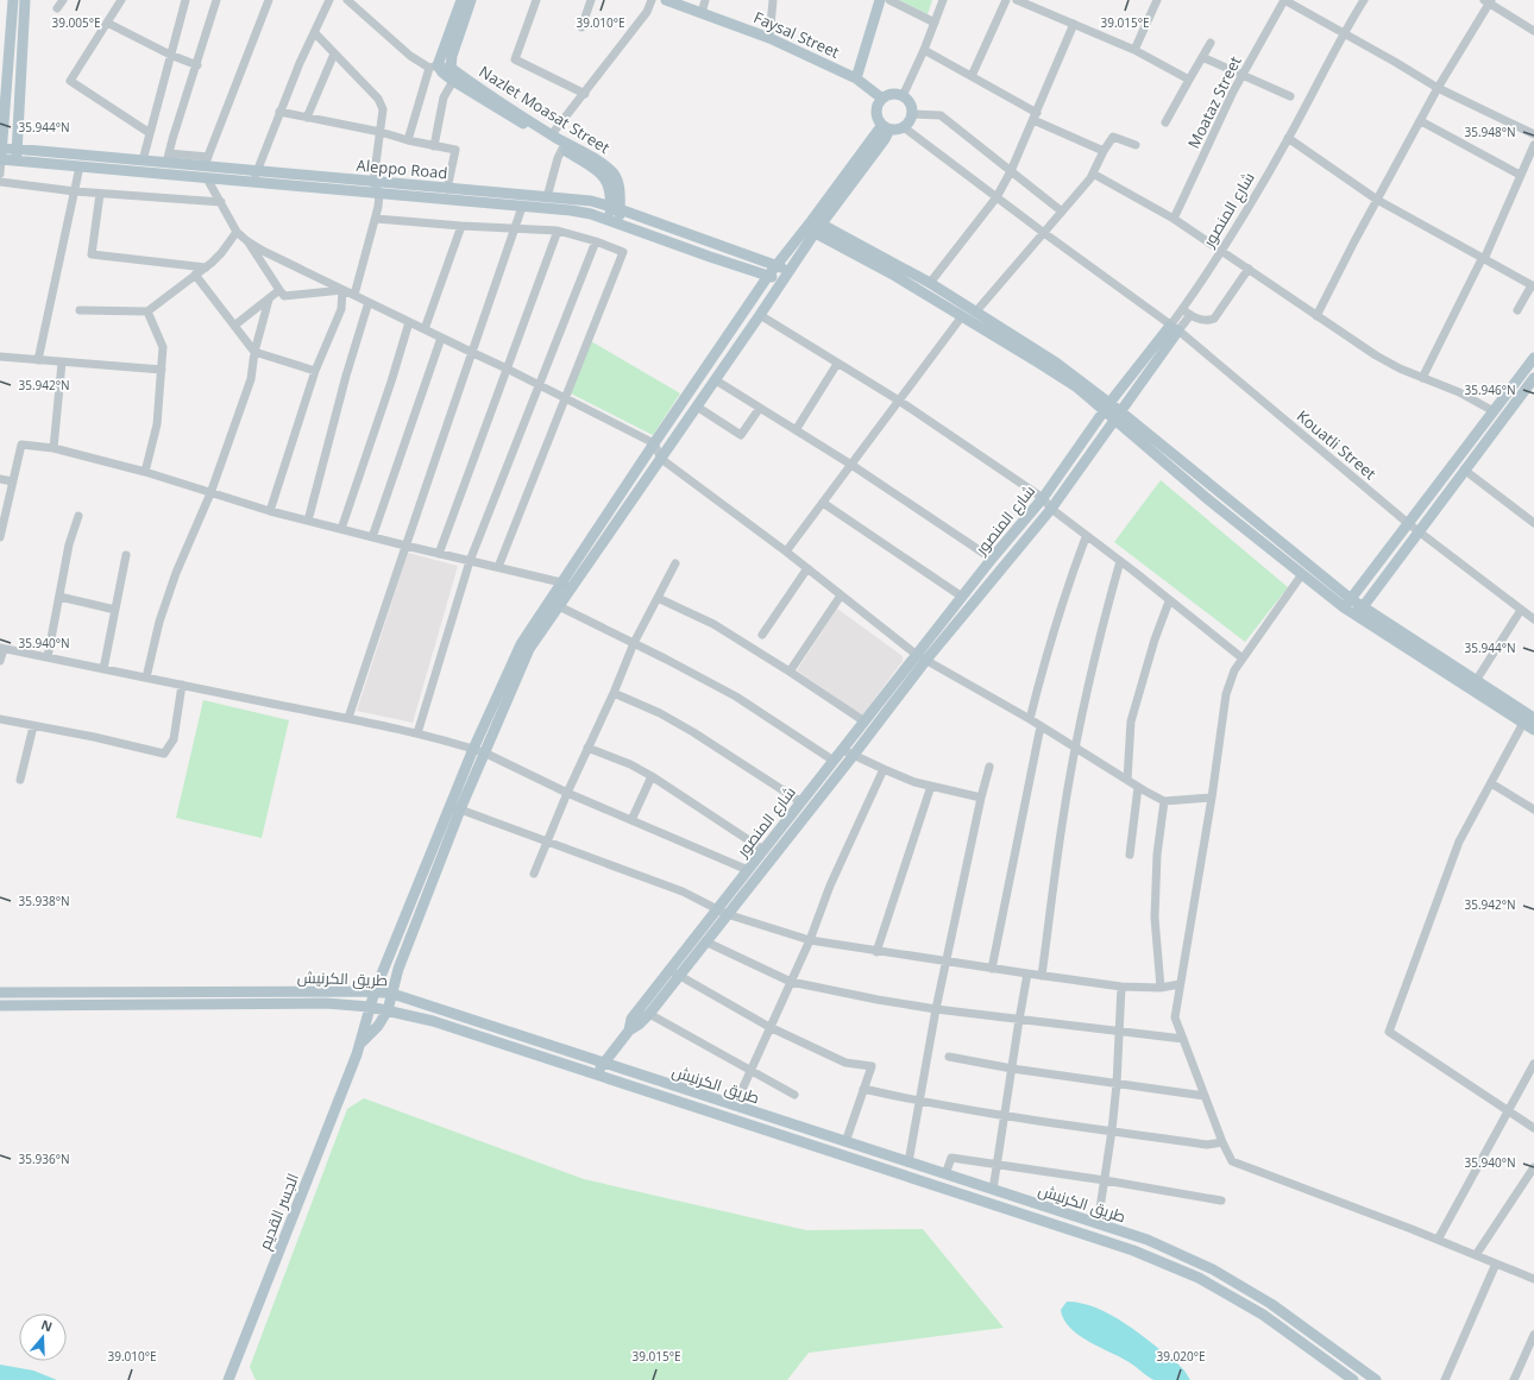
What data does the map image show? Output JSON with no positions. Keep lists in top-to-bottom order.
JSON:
{
  "streets": {
    "main road": [
      "Faysal Street",
      "Nazlet Moasat Street",
      "Aleppo Road",
      "شارع المنصور",
      "طريق الكرنيش",
      "الجسر القديم"
    ],
    "street": ["Moataz Street", "Kouatli Street"]
  },
  "crossings": [
    ["Faysal Street", "Kouatli Street"],
    ["Nazlet Moasat Street", "Aleppo Road"],
    ["شارع المنصور", "Kouatli Street"],
    ["شارع المنصور", "طريق الكرنيش"],
    ["طريق الكرنيش", "الجسر القديم"]
  ],
  "north": "top",
  "coordinates": [
    "39.010°E",
    "39.015°E",
    "39.005°E",
    "35.944°N",
    "35.948°N",
    "35.942°N",
    "35.946°N",
    "35.940°N",
    "35.938°N",
    "35.936°N",
    "39.020°E"
  ]
}
